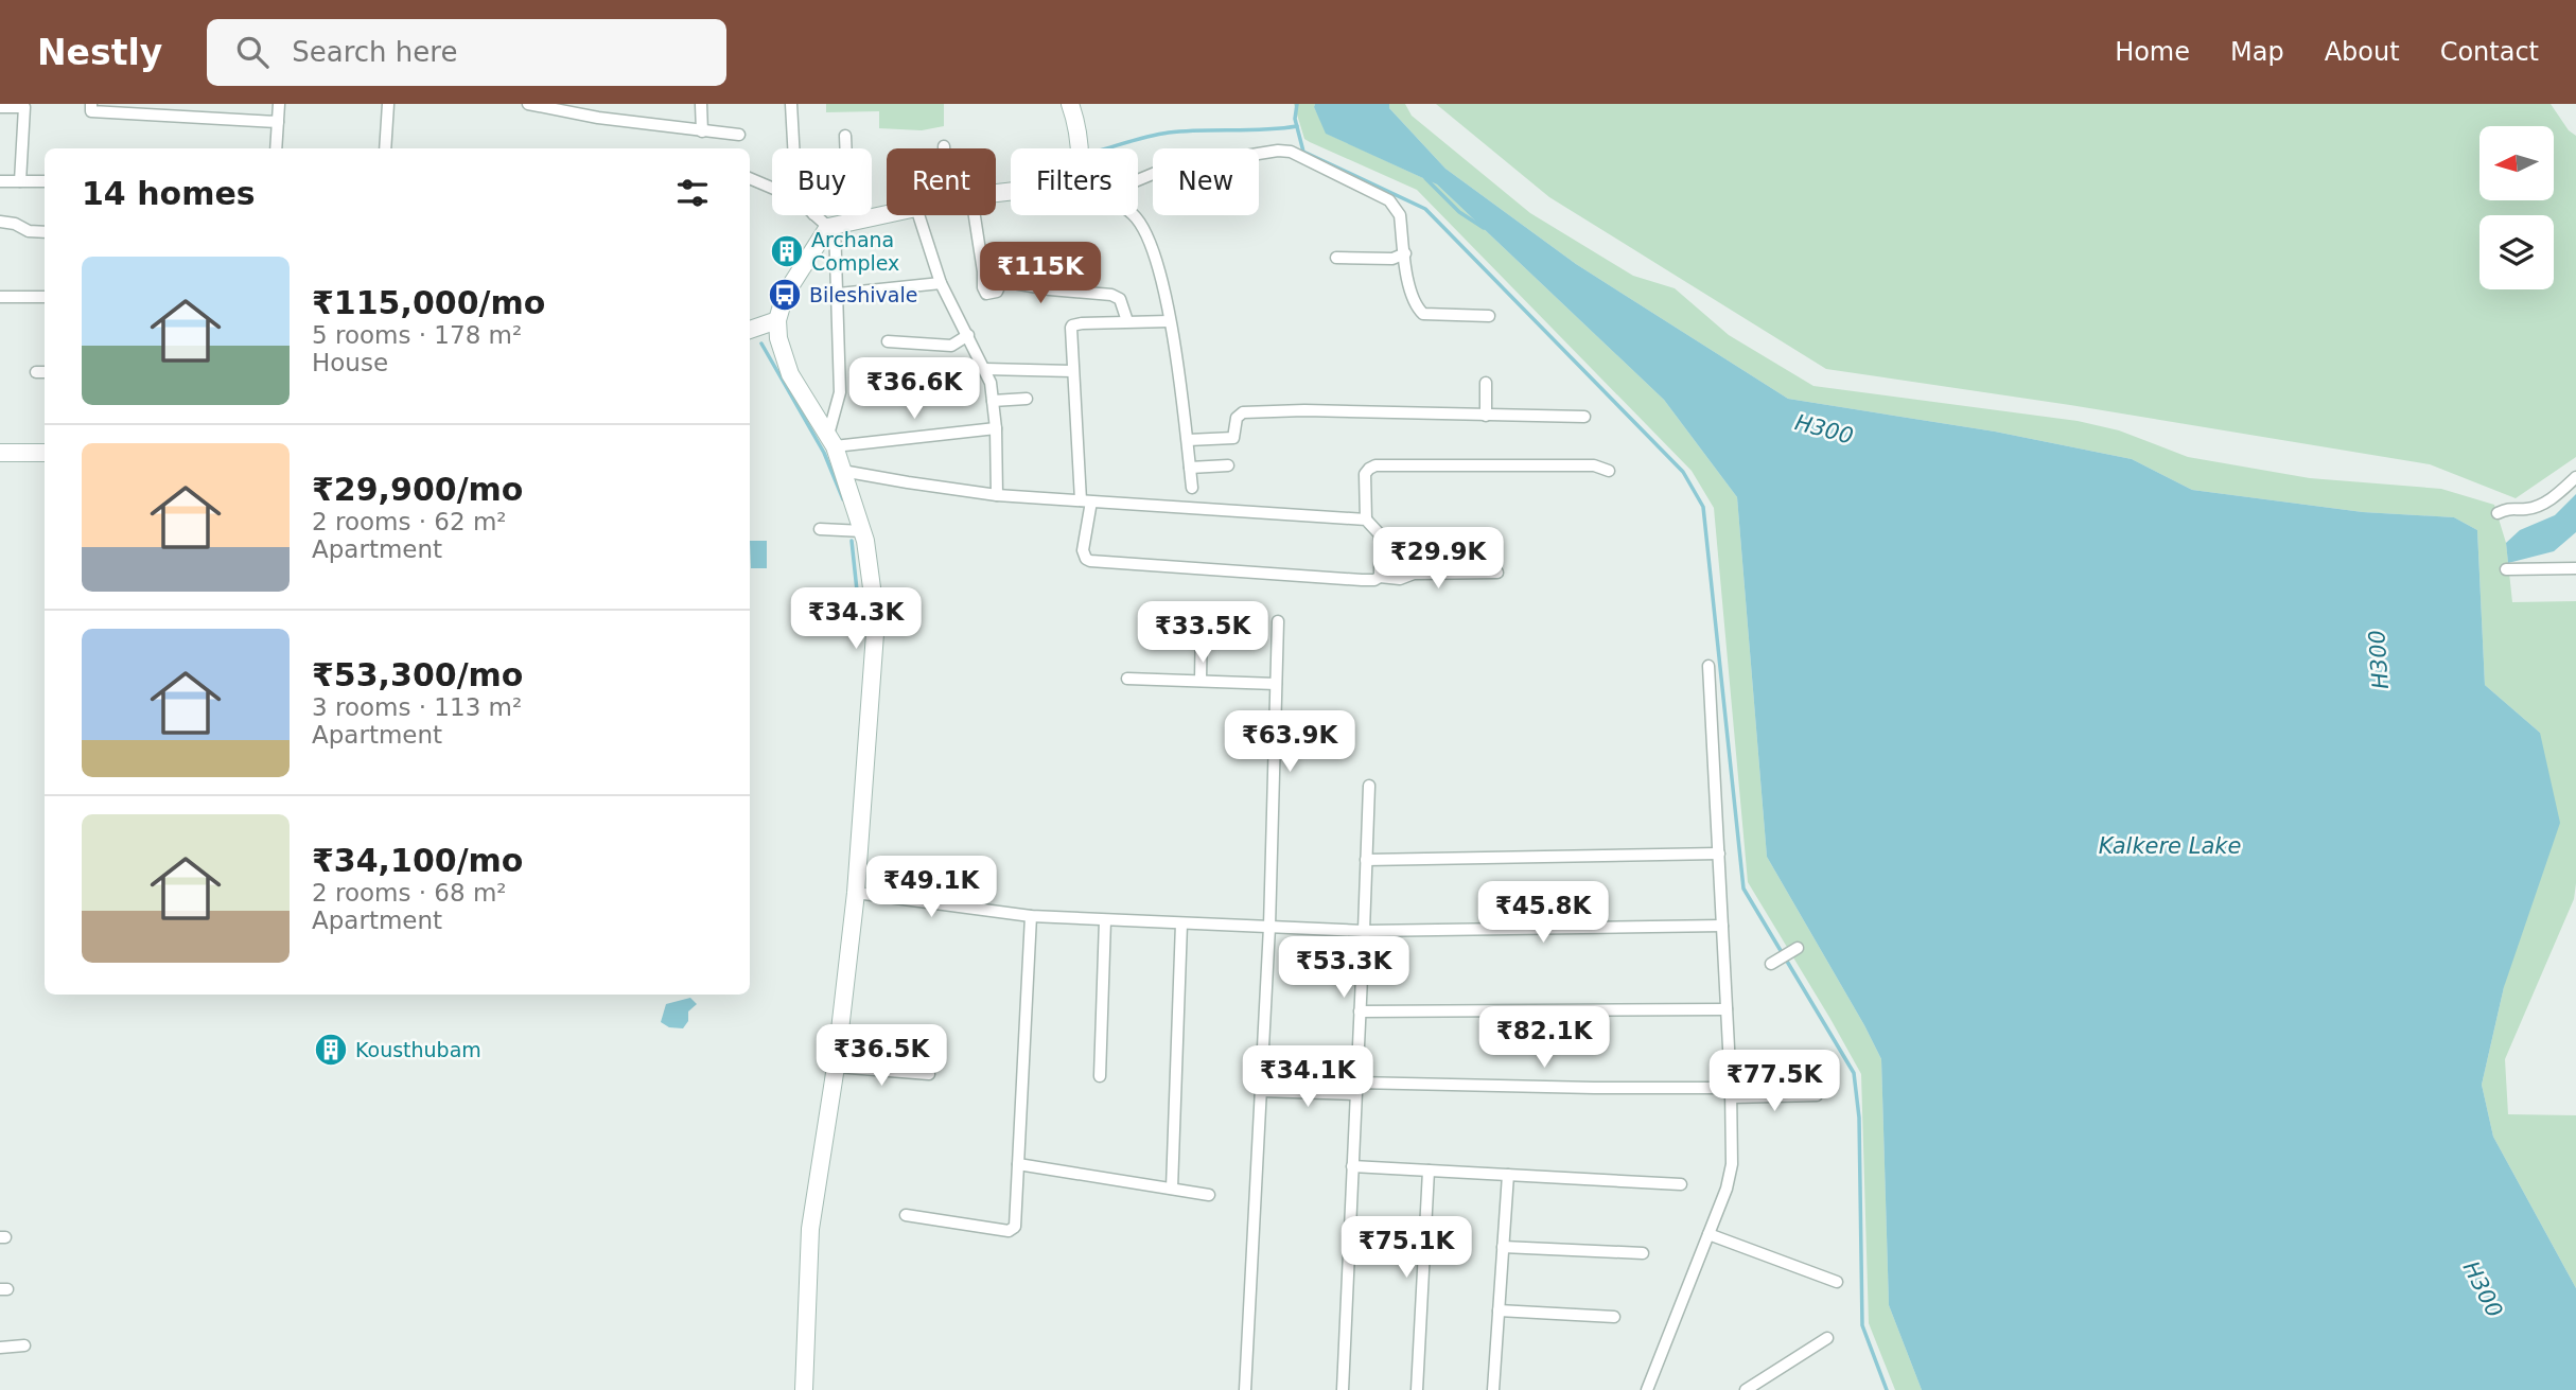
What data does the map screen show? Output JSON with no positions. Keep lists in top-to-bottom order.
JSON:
{
  "water": ["H300", "Kalkere Lake"],
  "places": {
    "building": ["Archana Complex", "Kousthubam"],
    "bus stop": ["Bileshivale"]
  },
  "north": "left",
  "page": {
    "header": "Nestly",
    "search": "Search here",
    "nav": [
      "Home",
      "Map",
      "About",
      "Contact"
    ],
    "chip": [
      "Buy",
      "Rent",
      "Filters",
      "New"
    ],
    "heading": "14 homes",
    "list": [
      {
        "name": "₹115,000/mo",
        "note": "5 rooms · 178 m² · House"
      },
      {
        "name": "₹29,900/mo",
        "note": "2 rooms · 62 m² · Apartment"
      },
      {
        "name": "₹53,300/mo",
        "note": "3 rooms · 113 m² · Apartment"
      },
      {
        "name": "₹34,100/mo",
        "note": "2 rooms · 68 m² · Apartment"
      }
    ],
    "price": [
      "₹115K",
      "₹36.6K",
      "₹29.9K",
      "₹34.3K",
      "₹33.5K",
      "₹63.9K",
      "₹49.1K",
      "₹45.8K",
      "₹53.3K",
      "₹82.1K",
      "₹36.5K",
      "₹34.1K",
      "₹77.5K",
      "₹75.1K"
    ]
  }
}
